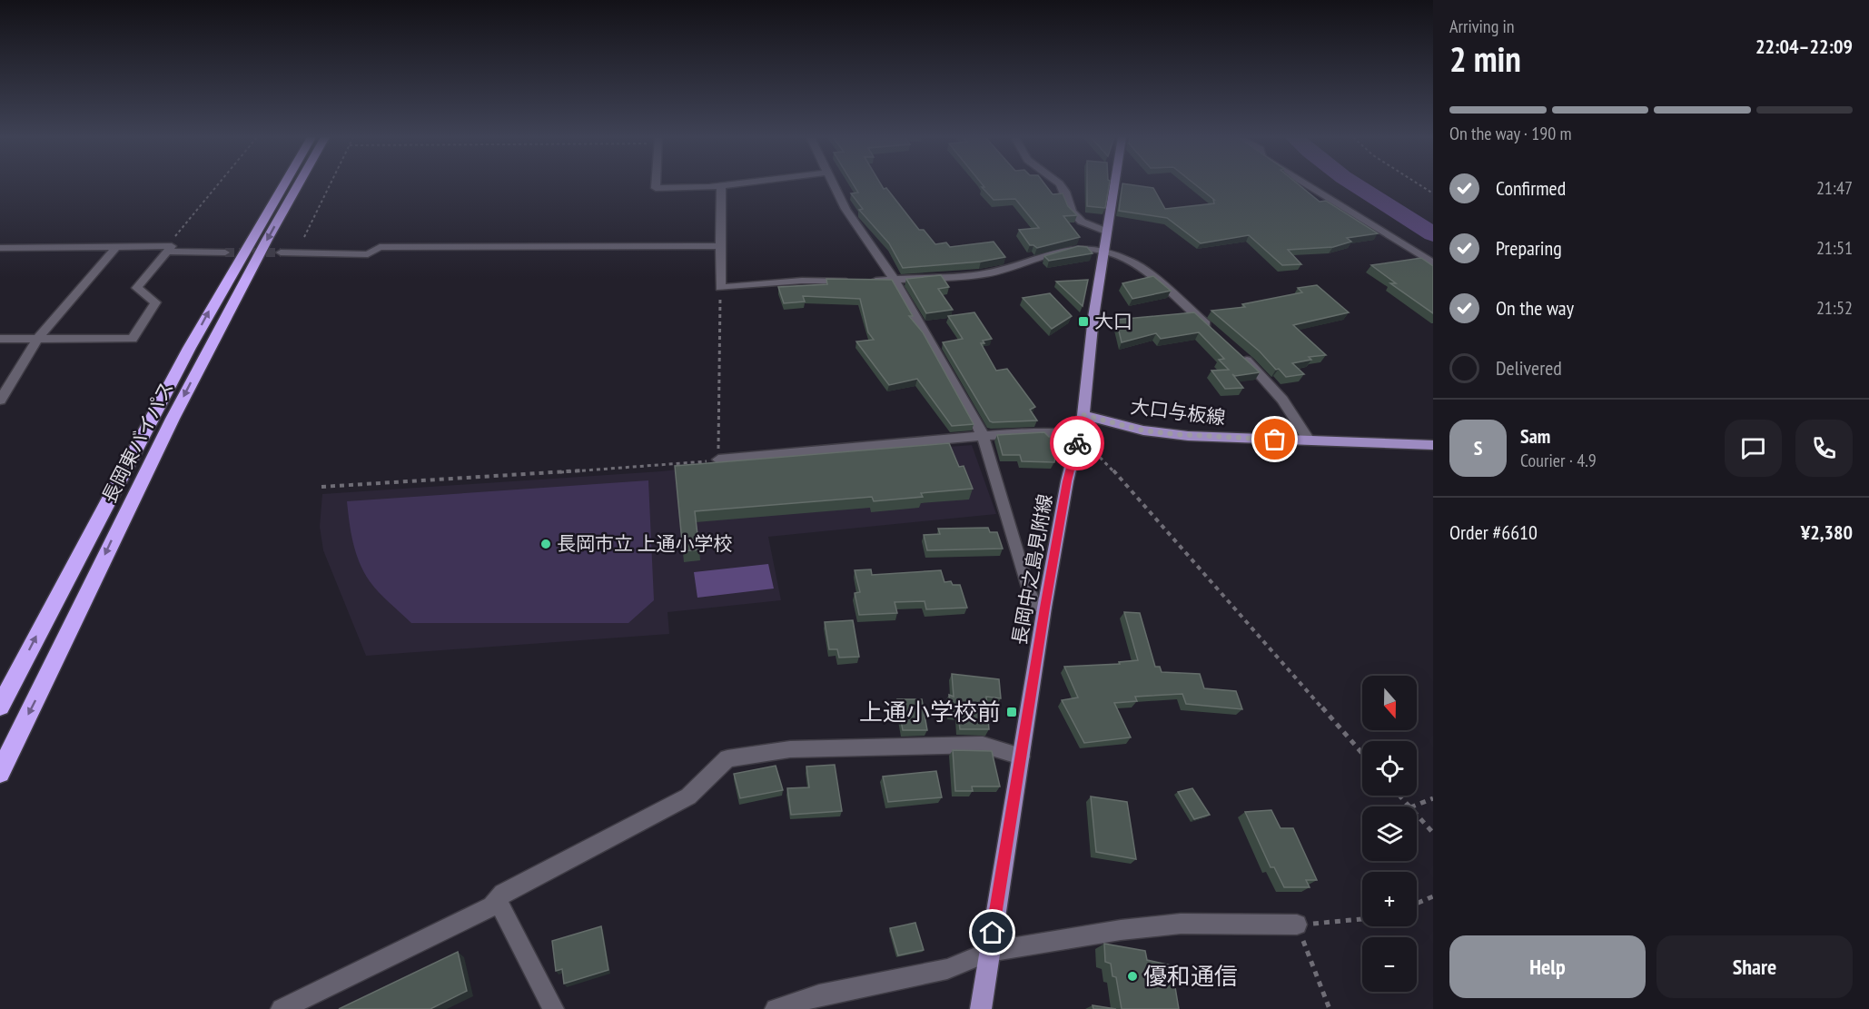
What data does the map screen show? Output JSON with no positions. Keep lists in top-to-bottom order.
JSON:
{
  "streets": {
    "highway": ["長岡東バイパス"],
    "main road": ["大口与板線", "長岡中之島見附線"]
  },
  "crossings": [
    ["大口与板線", "長岡中之島見附線"]
  ],
  "places": {
    "transit": ["大口", "上通小学校前"],
    "other": ["長岡市立 上通小学校", "優和通信"]
  },
  "north": "bottom",
  "page": {
    "heading": ["2 min", "Arriving in", "22:04–22:09"],
    "panel": [
      "Sam",
      "Courier · 4.9",
      "Order #6610",
      "¥2,380"
    ],
    "bar": "On the way · 190 m",
    "list": [
      ["Confirmed", "21:47"],
      ["Preparing", "21:51"],
      ["On the way", "21:52"],
      "Delivered"
    ],
    "round": "S",
    "map_buttons": ["+", "−"],
    "buttons": ["Help", "Share"]
  }
}
